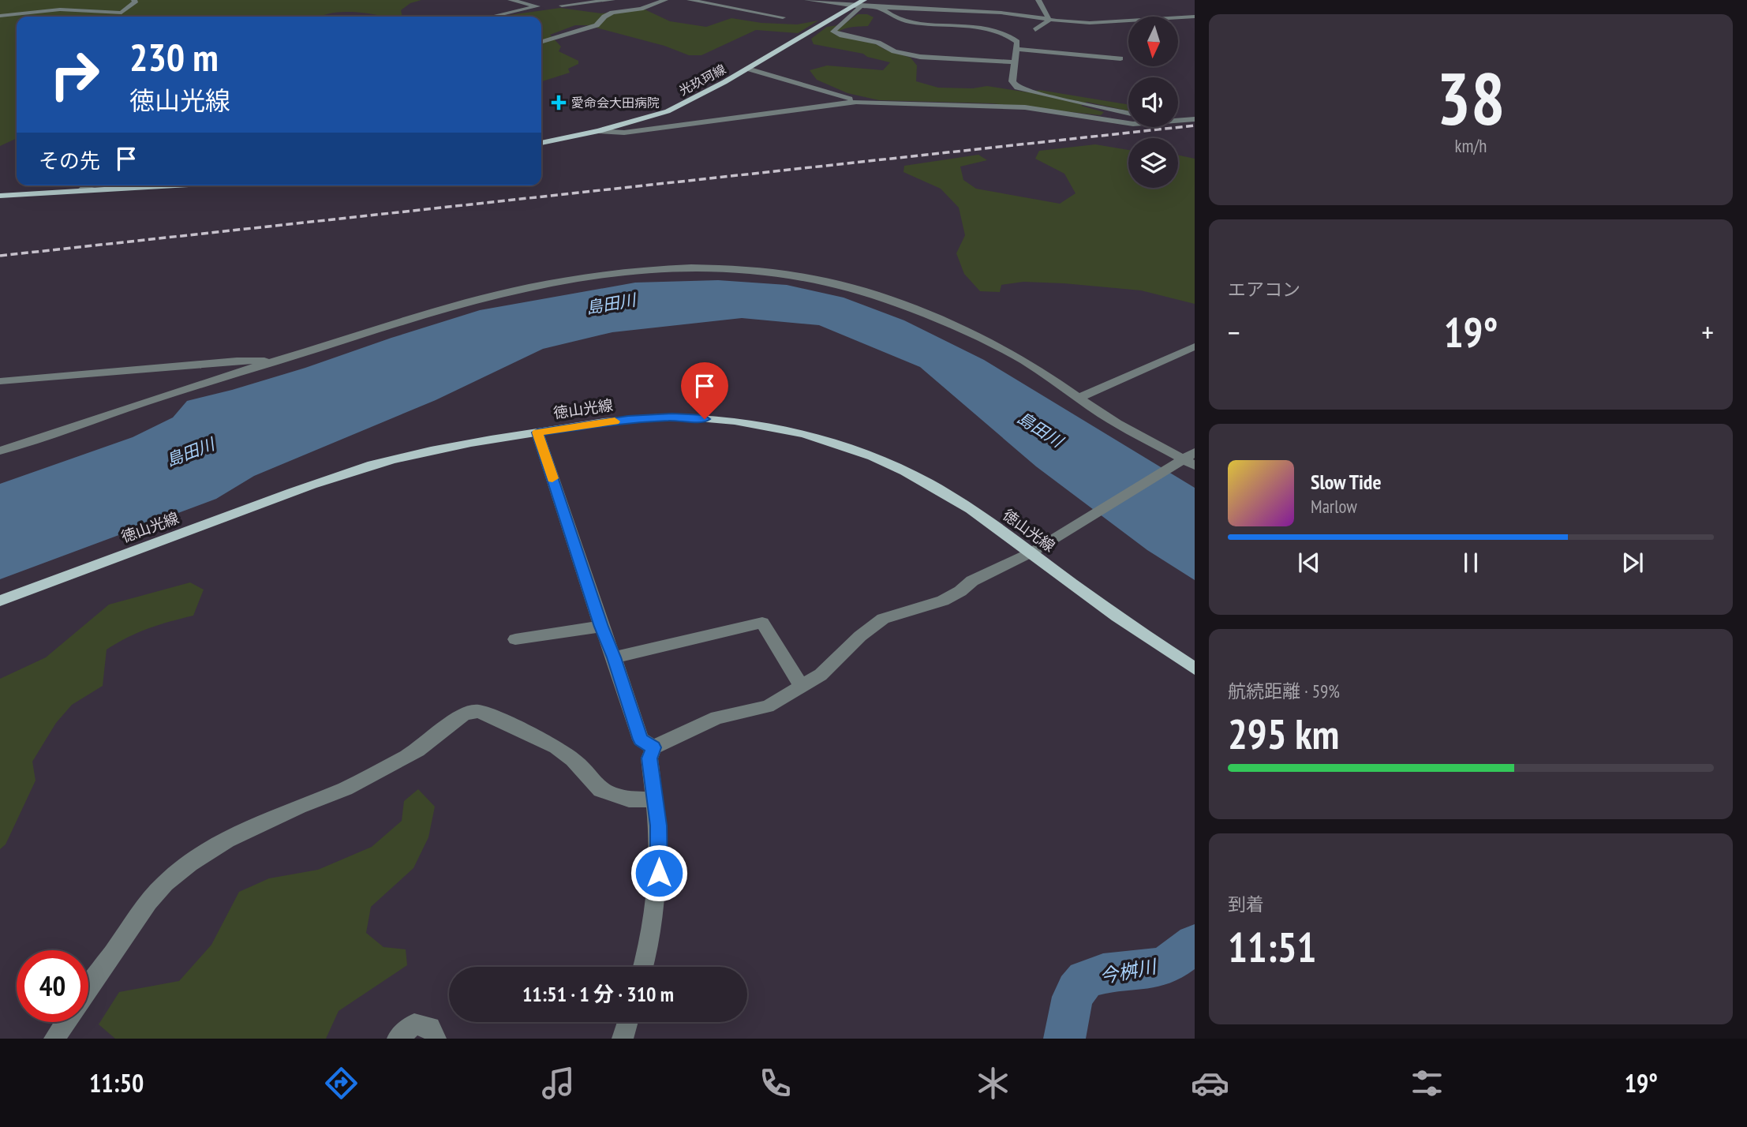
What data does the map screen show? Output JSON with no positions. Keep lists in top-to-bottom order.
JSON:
{
  "streets": {
    "main road": ["光玖珂線", "徳山光線"]
  },
  "water": ["島田川", "今桝川"],
  "places": {
    "health": ["愛命会大田病院"]
  },
  "north": "bottom",
  "page": {
    "tile": [
      ["38", "km/h"],
      "エアコン",
      ["航続距離 · 59%", "295 km"],
      ["到着", "11:51"]
    ],
    "turn": ["230 m", "徳山光線"],
    "then": "その先",
    "heat": ["−", "19°", "+"],
    "song": ["Slow Tide", "Marlow"],
    "limit": "40",
    "trip": "11:51 · 1 分 · 310 m",
    "tabs": ["11:50", "19°"]
  }
}
